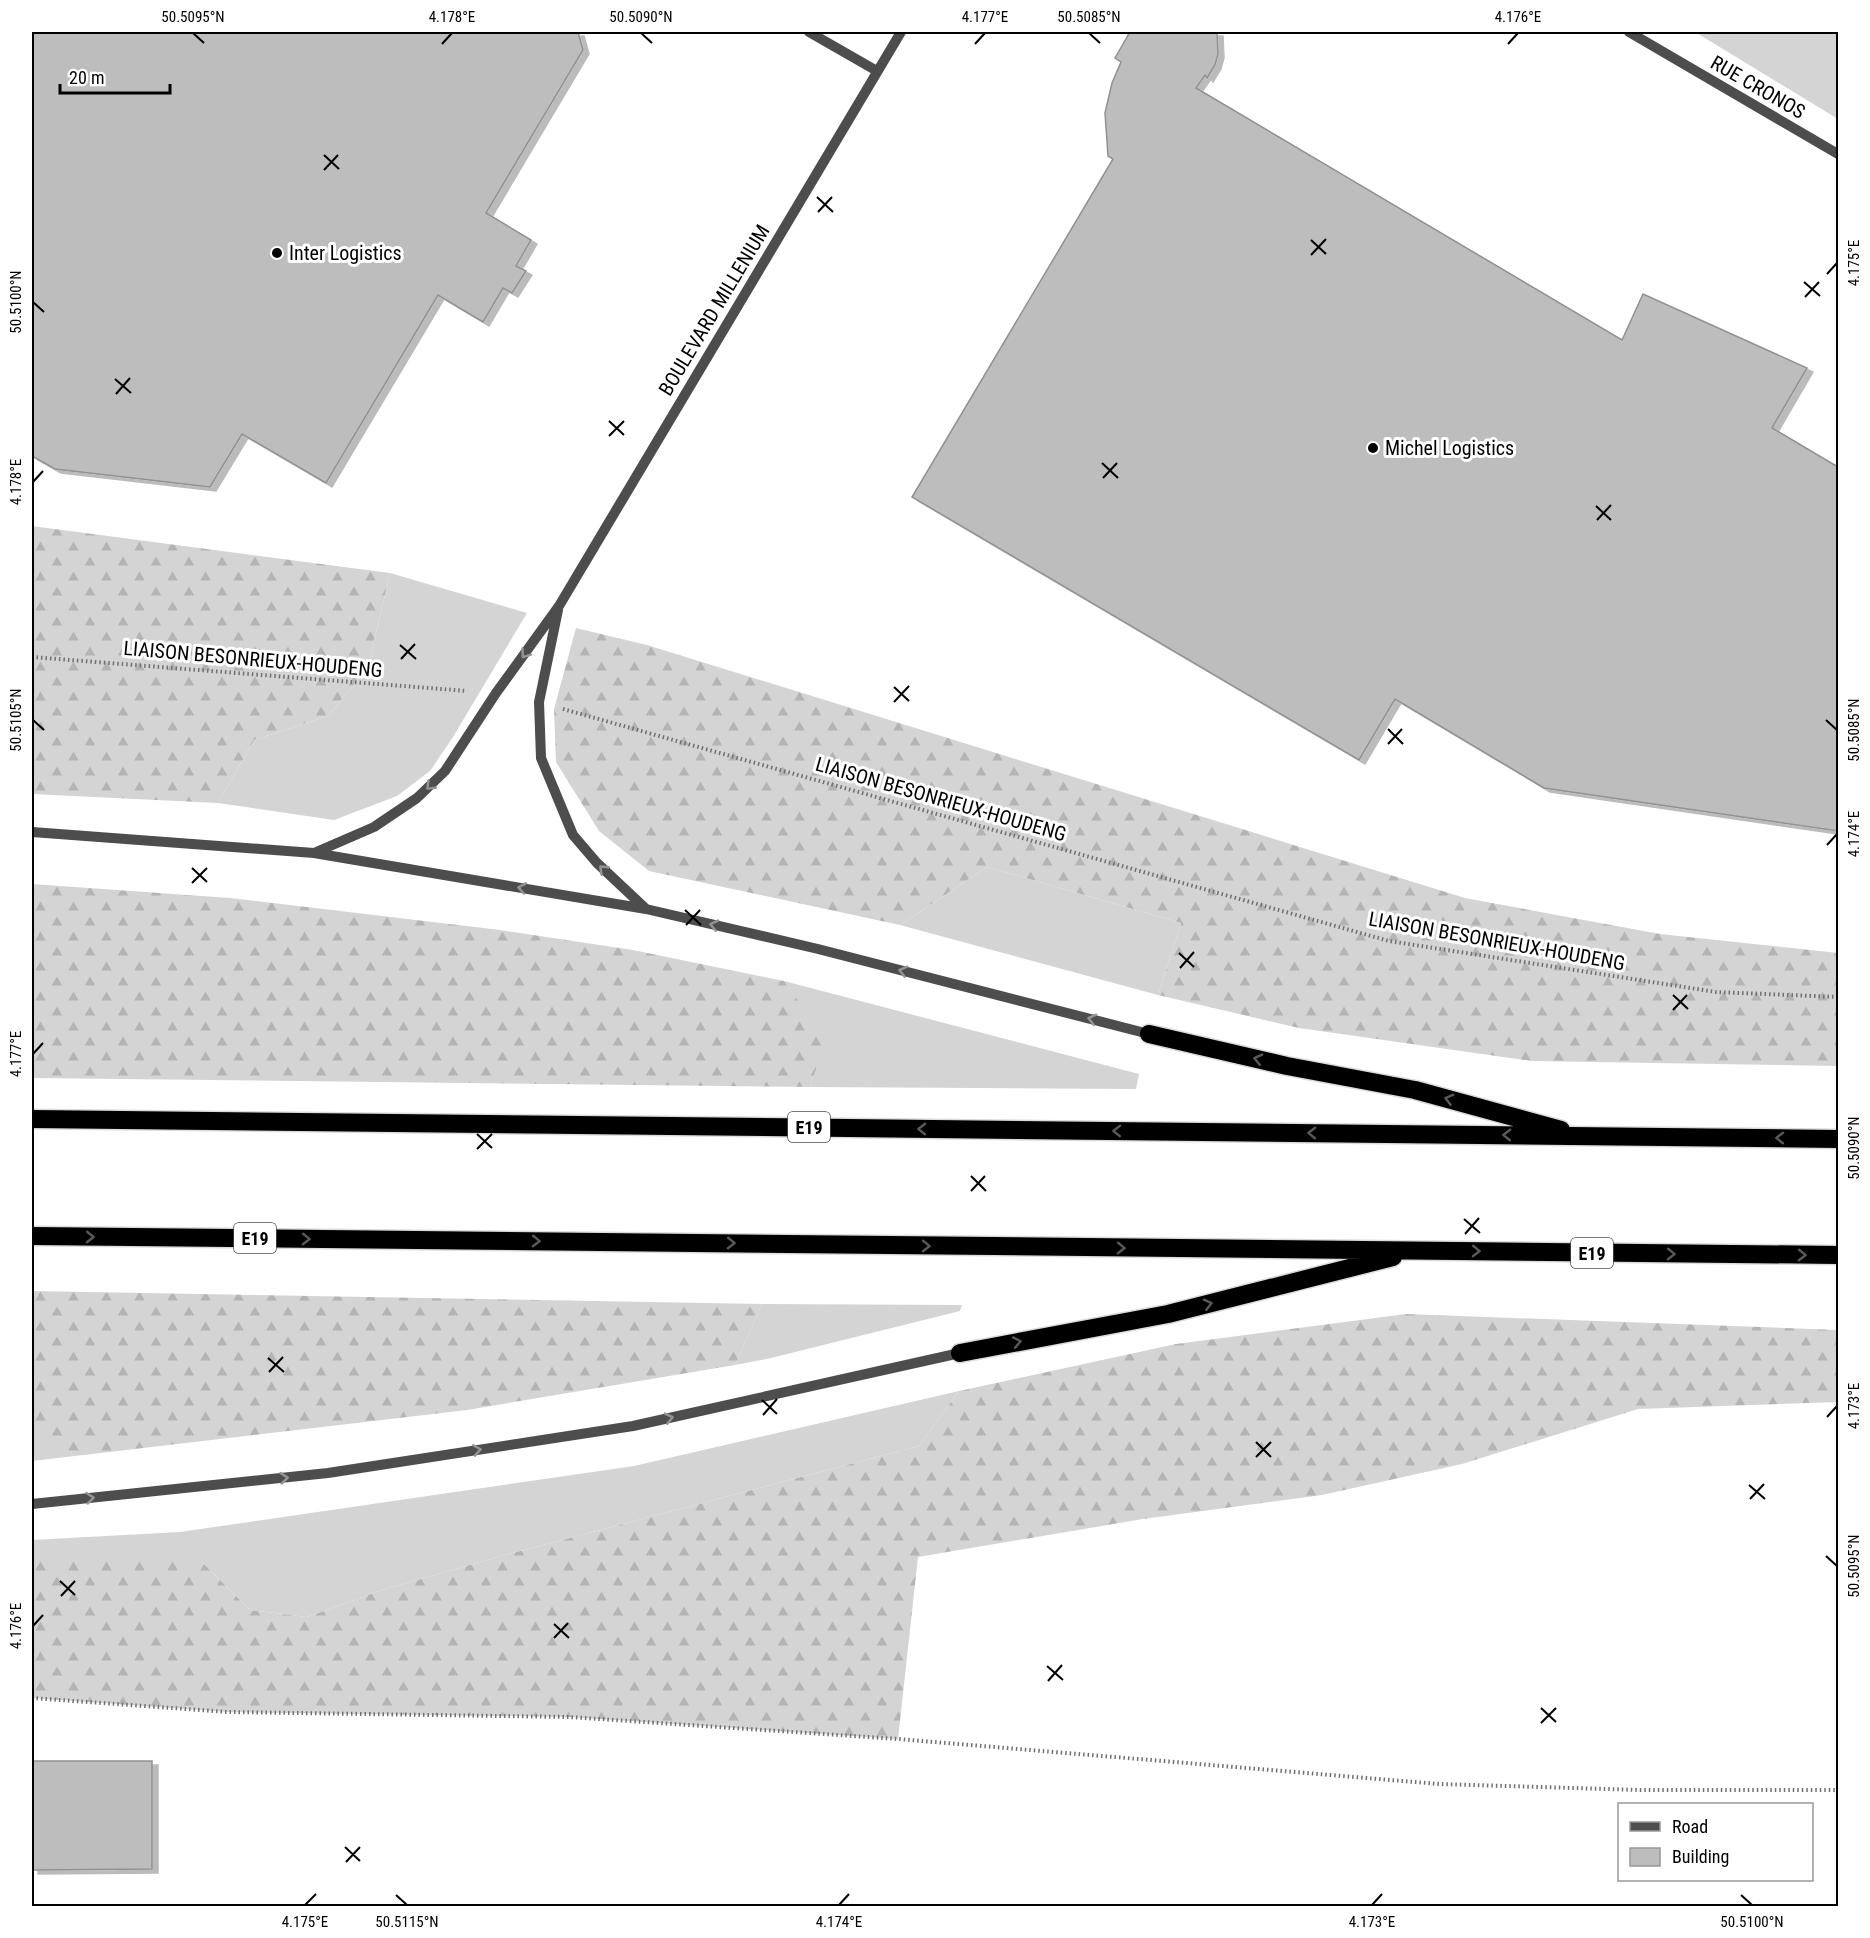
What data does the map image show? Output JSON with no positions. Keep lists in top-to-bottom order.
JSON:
{
  "streets": {
    "highway": ["E19"],
    "street": ["RUE CRONOS", "BOULEVARD MILLENIUM"],
    "path": ["LIAISON BESONRIEUX-HOUDENG"]
  },
  "places": ["Inter Logistics", "Michel Logistics"],
  "legend": ["Road", "Building"],
  "scale_bar": "20 m",
  "coordinates": [
    "50.5095°N",
    "4.178°E",
    "50.5090°N",
    "4.177°E",
    "50.5085°N",
    "4.176°E",
    "4.175°E",
    "50.5100°N",
    "50.5105°N",
    "4.174°E",
    "4.173°E",
    "50.5115°N"
  ]
}
